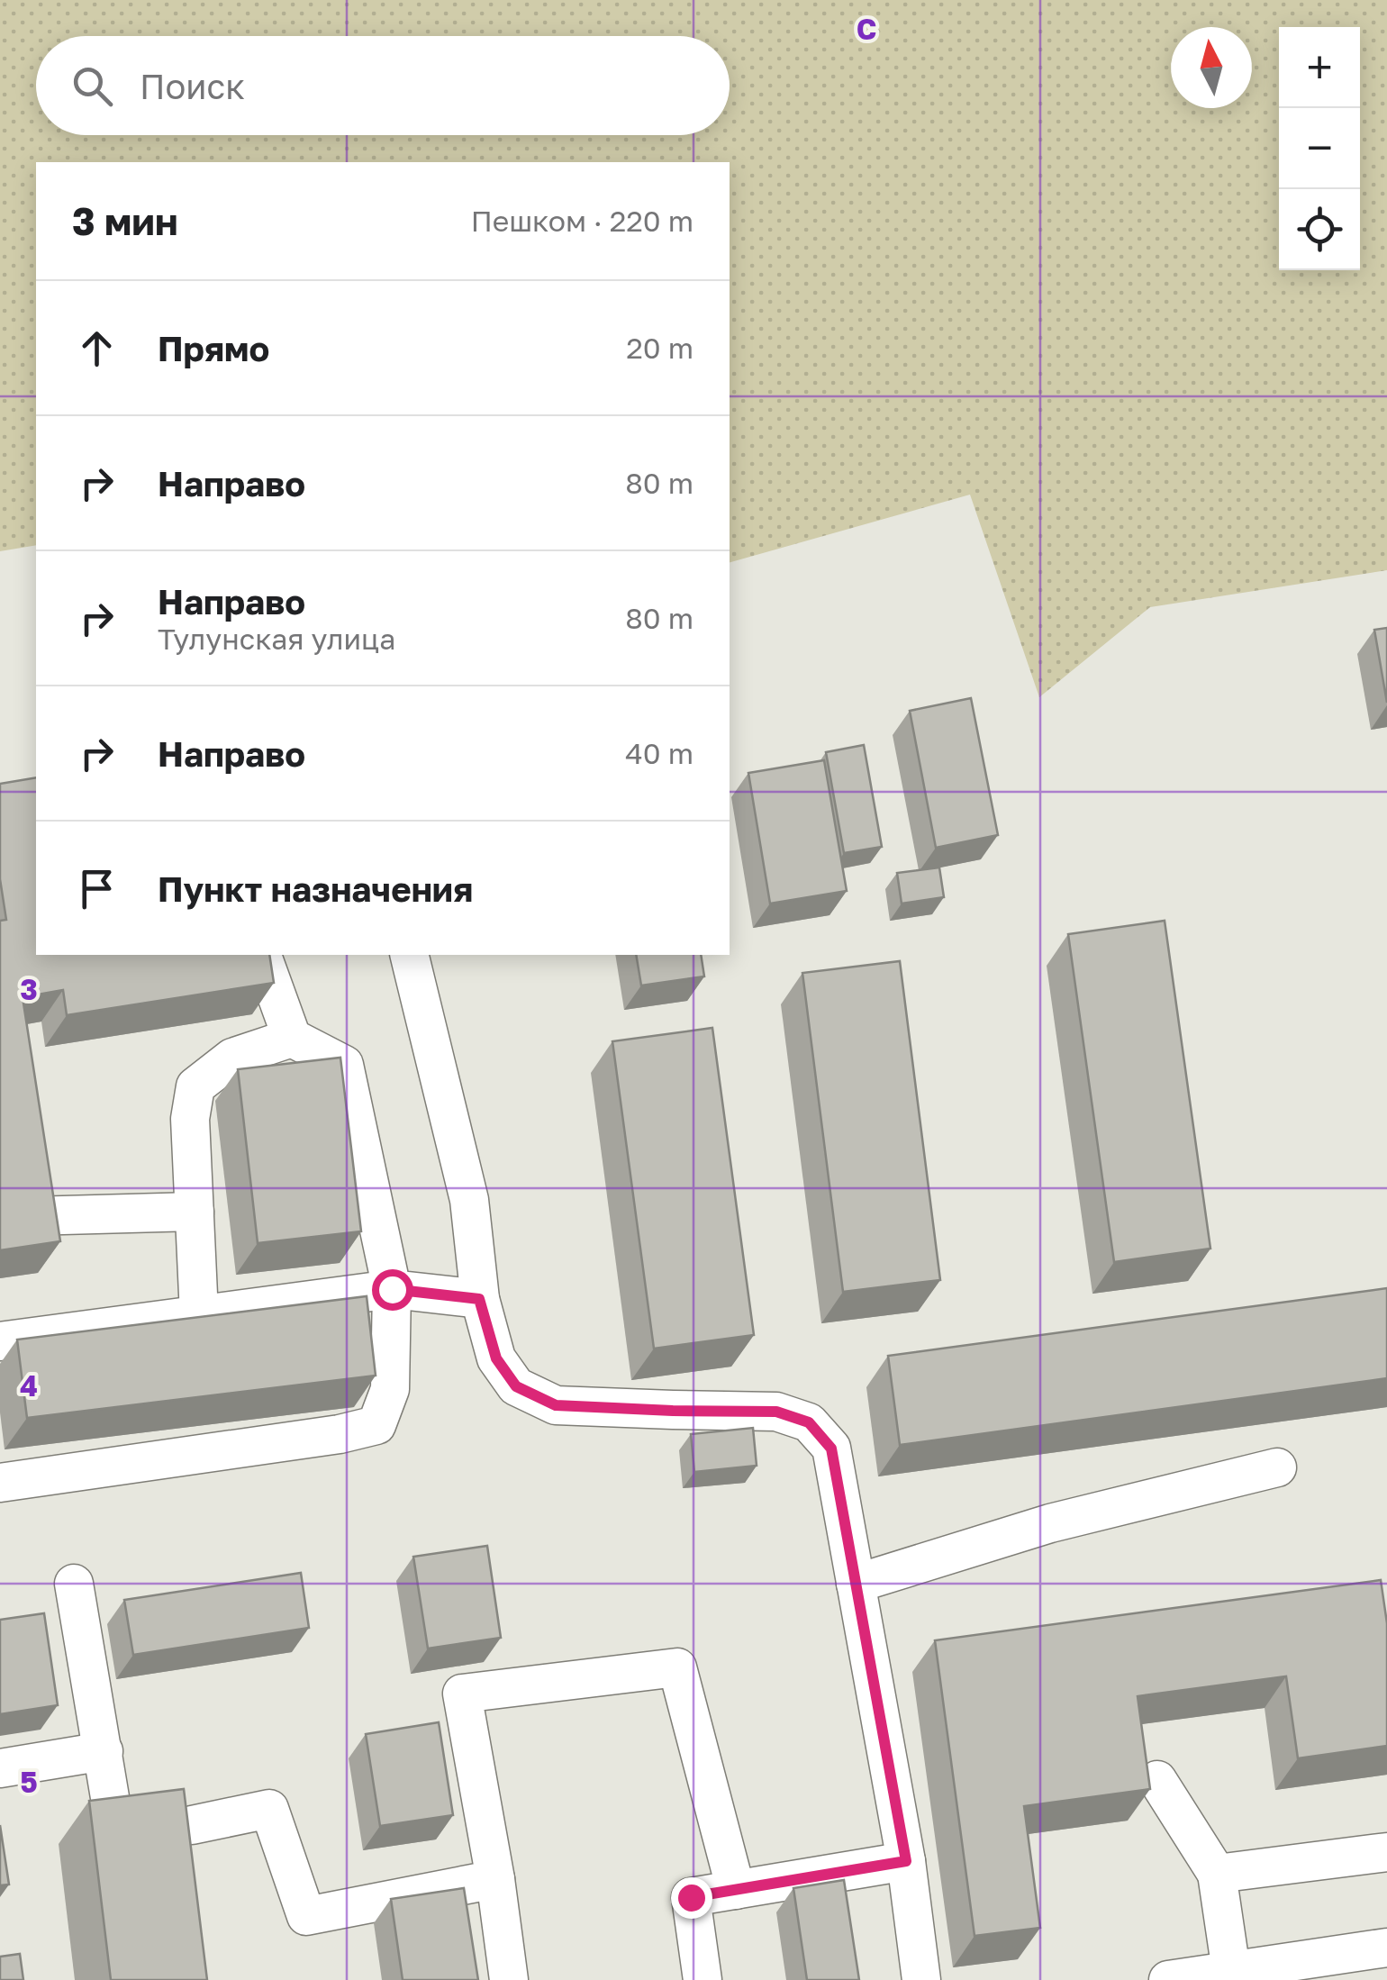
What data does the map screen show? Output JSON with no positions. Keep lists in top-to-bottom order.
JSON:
{
  "north": "top",
  "page": {
    "map_buttons": ["+", "−"],
    "search": "Поиск",
    "heading": ["3 мин", "Пешком · 220 m"],
    "list": [
      ["Прямо", "20 m"],
      ["Направо", "80 m"],
      ["Направо", "Тулунская улица", "80 m"],
      ["Направо", "40 m"],
      "Пункт назначения"
    ]
  },
  "grid": {
    "columns": ["C"],
    "rows": ["3", "4", "5"]
  }
}
